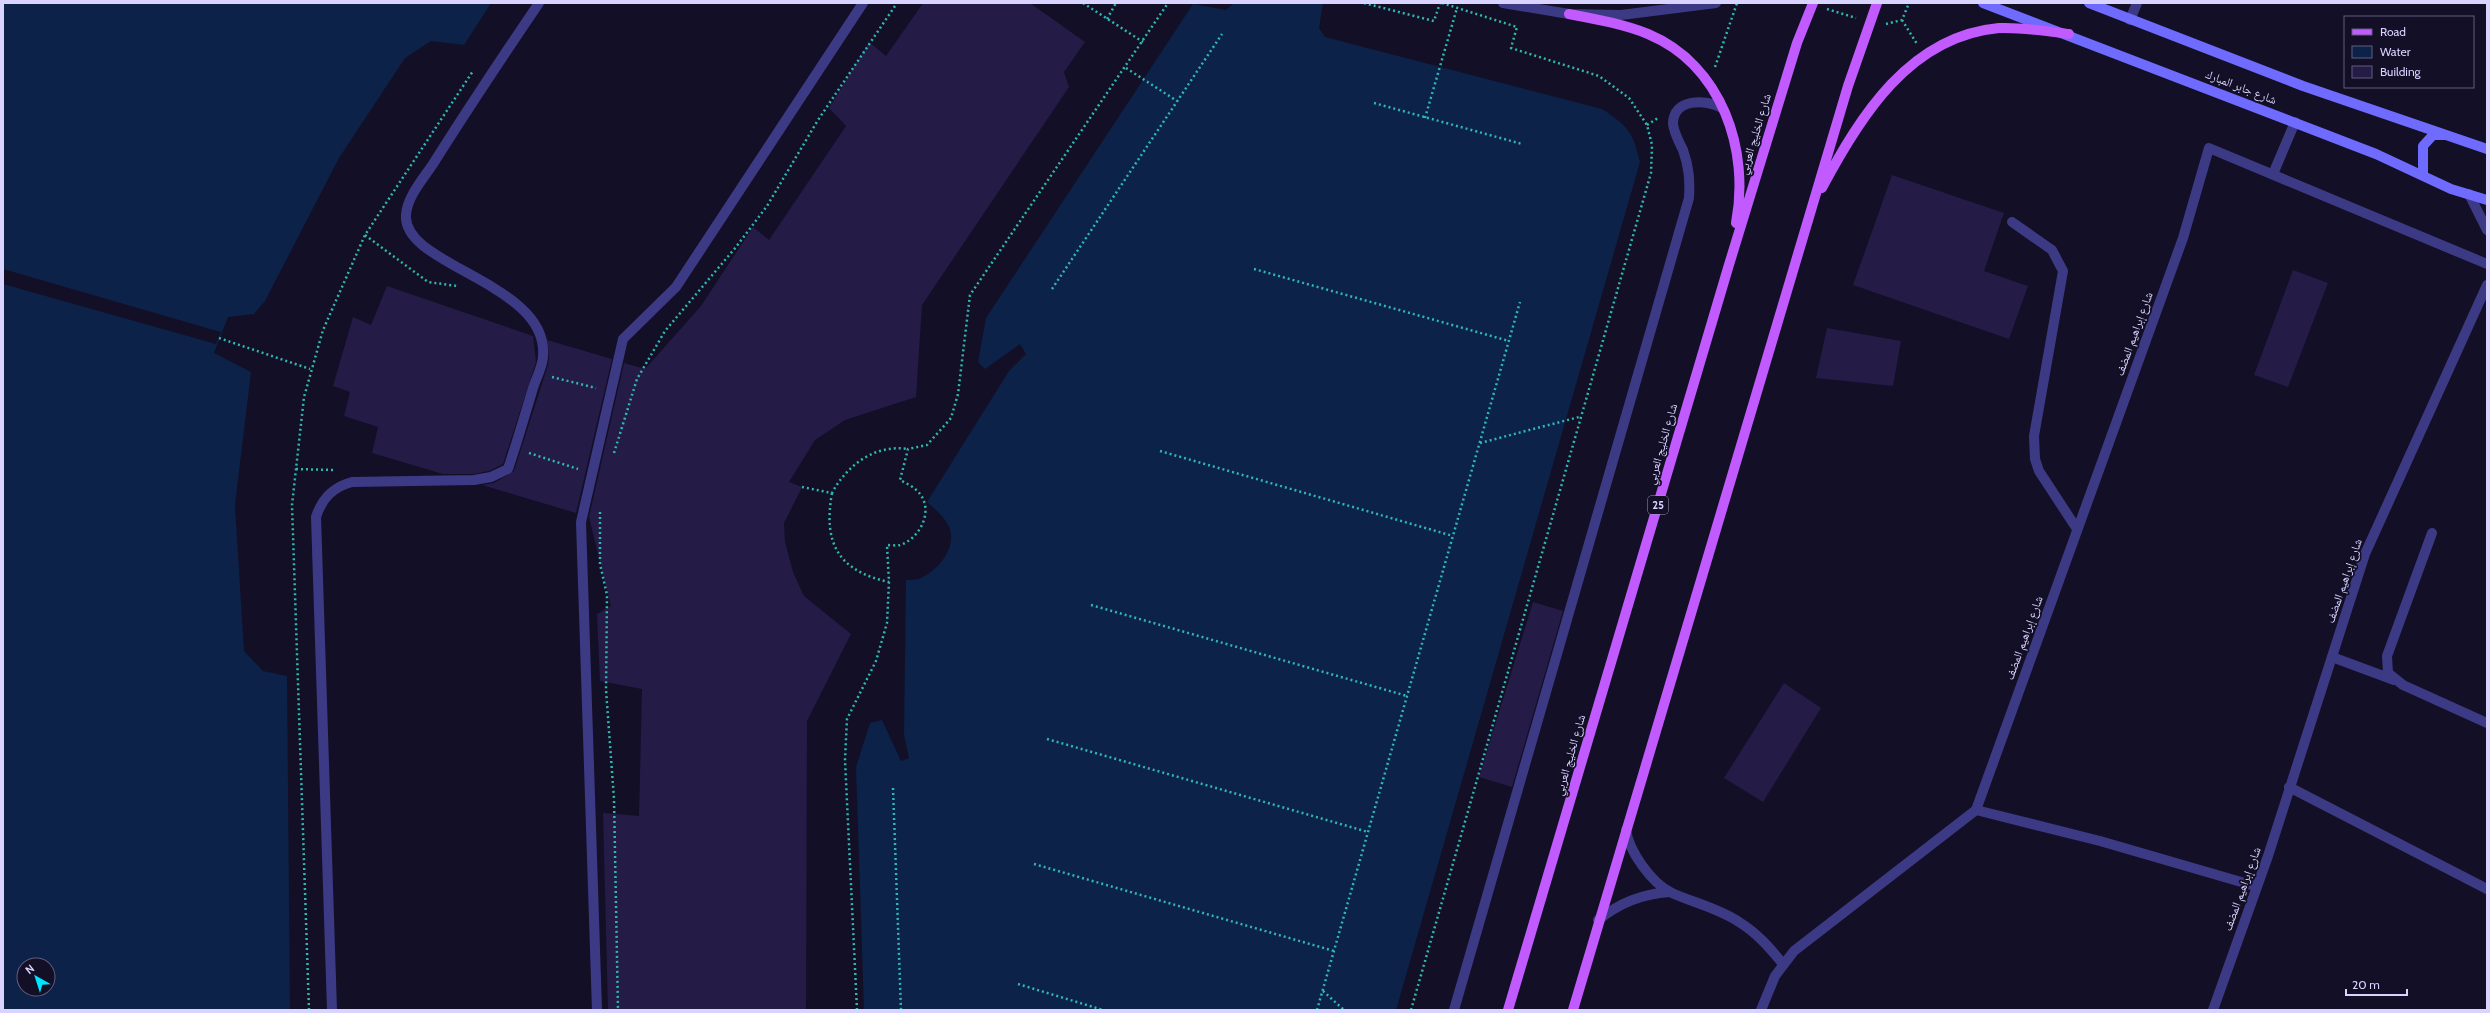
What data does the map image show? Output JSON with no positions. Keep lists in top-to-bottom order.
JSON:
{
  "streets": {
    "main road": ["شارع جابر المبارك", "شارع الخليج العربي", "25"],
    "street": ["شارع إبراهيم المضف"]
  },
  "legend": ["Road", "Water", "Building"],
  "scale_bar": "20 m",
  "north": "top left"
}
